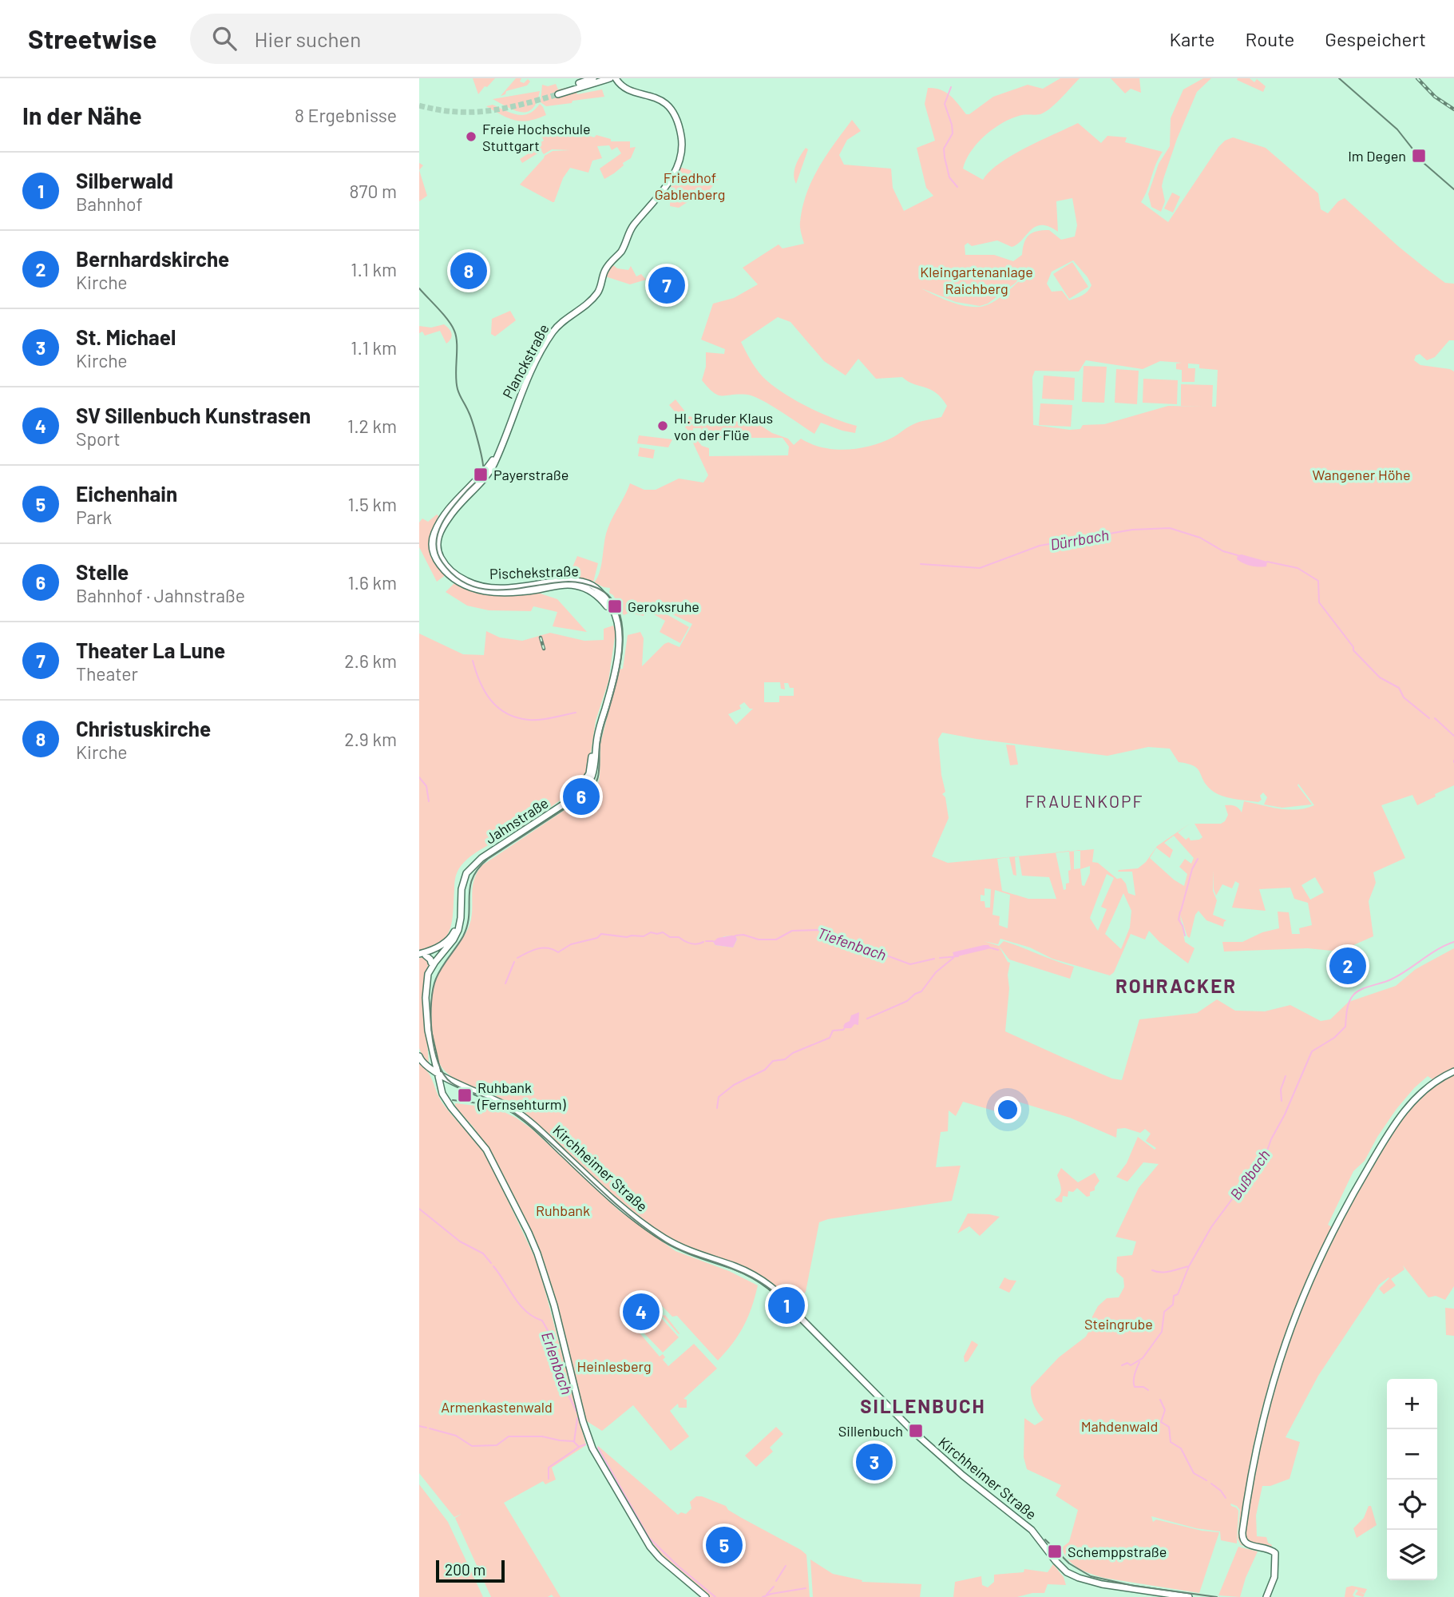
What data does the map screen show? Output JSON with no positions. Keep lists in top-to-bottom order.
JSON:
{
  "streets": {
    "main road": [
      "Planckstraße",
      "Pischekstraße",
      "Jahnstraße",
      "Kirchheimer Straße"
    ]
  },
  "crossings": [
    ["Planckstraße", "Pischekstraße"],
    ["Pischekstraße", "Jahnstraße"],
    ["Jahnstraße", "Kirchheimer Straße"]
  ],
  "districts": ["FRAUENKOPF", "ROHRACKER", "SILLENBUCH"],
  "water": [
    "Dürrbach",
    "Tiefenbach",
    "Bußbach",
    "Erlenbach"
  ],
  "parks": [
    "Friedhof Gablenberg",
    "Kleingartenanlage Raichberg",
    "Wangener Höhe",
    "Ruhbank",
    "Steingrube",
    "Heinlesberg",
    "Armenkastenwald",
    "Mahdenwald"
  ],
  "places": {
    "other": ["Freie Hochschule Stuttgart", "Hl. Bruder Klaus von der Flüe"],
    "transit": [
      "Im Degen",
      "Payerstraße",
      "Geroksruhe",
      "Ruhbank (Fernsehturm)",
      "Sillenbuch",
      "Schemppstraße"
    ]
  },
  "scale_bar": "200 m",
  "page": {
    "header": "Streetwise",
    "search": "Hier suchen",
    "nav": ["Karte", "Route", "Gespeichert"],
    "heading": ["In der Nähe", "8 Ergebnisse"],
    "list": [
      {
        "mark": "1",
        "name": "Silberwald",
        "note": "Bahnhof",
        "value": "870 m"
      },
      {
        "mark": "2",
        "name": "Bernhardskirche",
        "note": "Kirche",
        "value": "1.1 km"
      },
      {
        "mark": "3",
        "name": "St. Michael",
        "note": "Kirche",
        "value": "1.1 km"
      },
      {
        "mark": "4",
        "name": "SV Sillenbuch Kunstrasen",
        "note": "Sport",
        "value": "1.2 km"
      },
      {
        "mark": "5",
        "name": "Eichenhain",
        "note": "Park",
        "value": "1.5 km"
      },
      {
        "mark": "6",
        "name": "Stelle",
        "note": "Bahnhof · Jahnstraße",
        "value": "1.6 km"
      },
      {
        "mark": "7",
        "name": "Theater La Lune",
        "note": "Theater",
        "value": "2.6 km"
      },
      {
        "mark": "8",
        "name": "Christuskirche",
        "note": "Kirche",
        "value": "2.9 km"
      }
    ],
    "pins": [
      "8",
      "7",
      "6",
      "2",
      "1",
      "4",
      "3",
      "5"
    ],
    "map_buttons": ["+", "−"],
    "scale": "200 m"
  }
}
